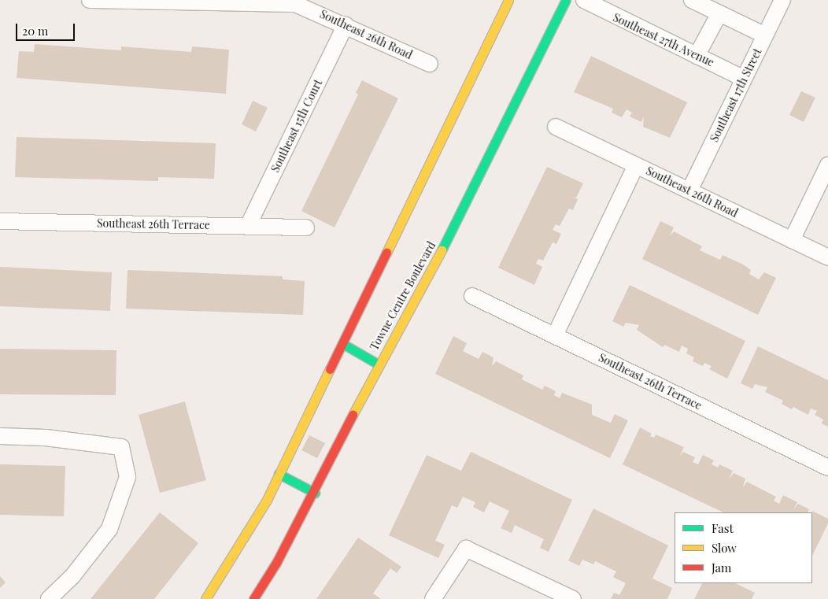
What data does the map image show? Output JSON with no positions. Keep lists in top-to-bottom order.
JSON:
{
  "streets": {
    "street": [
      "Southeast 26th Road",
      "Southeast 27th Avenue",
      "Southeast 17th Street",
      "Southeast 15th Court",
      "Southeast 26th Terrace",
      "Towne Centre Boulevard"
    ]
  },
  "crossings": [
    ["Southeast 26th Road", "Southeast 17th Street"],
    ["Southeast 26th Road", "Southeast 15th Court"],
    ["Southeast 27th Avenue", "Southeast 17th Street"],
    ["Southeast 15th Court", "Southeast 26th Terrace"]
  ],
  "legend": ["Fast", "Slow", "Jam"],
  "scale_bar": "20 m"
}
